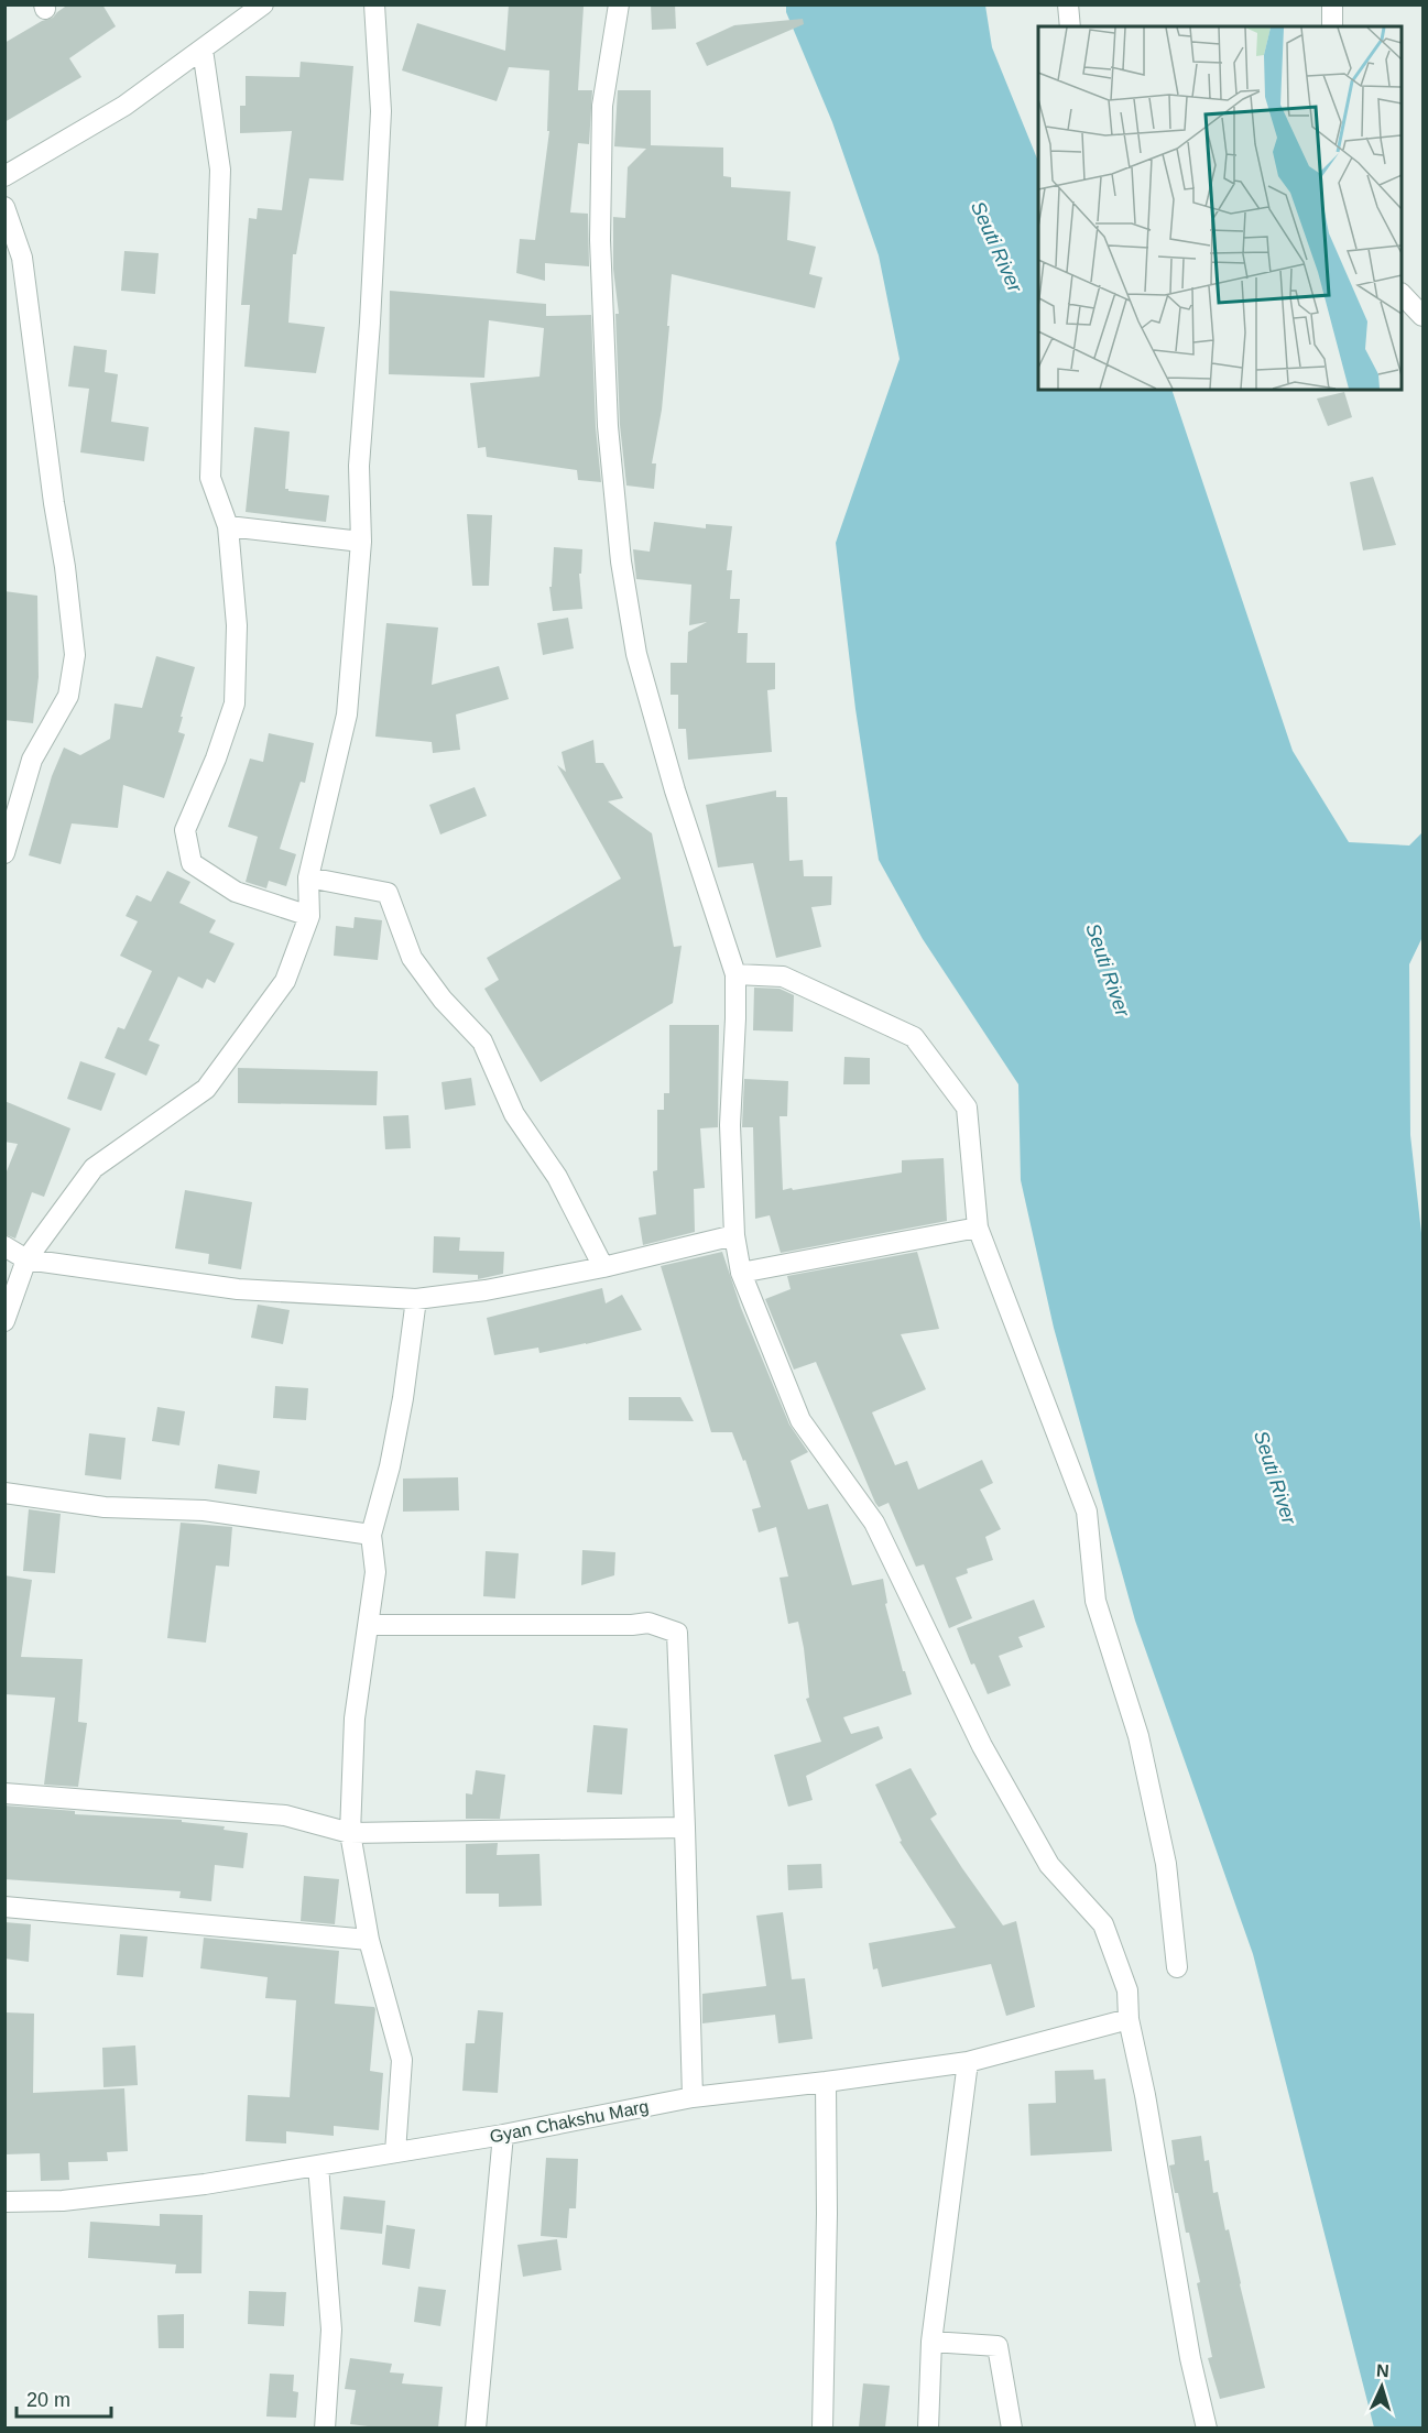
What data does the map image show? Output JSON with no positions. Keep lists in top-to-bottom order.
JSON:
{
  "streets": {
    "street": ["Gyan Chakshu Marg"]
  },
  "water": ["Seuti River"],
  "scale_bar": "20 m",
  "north": "top"
}
